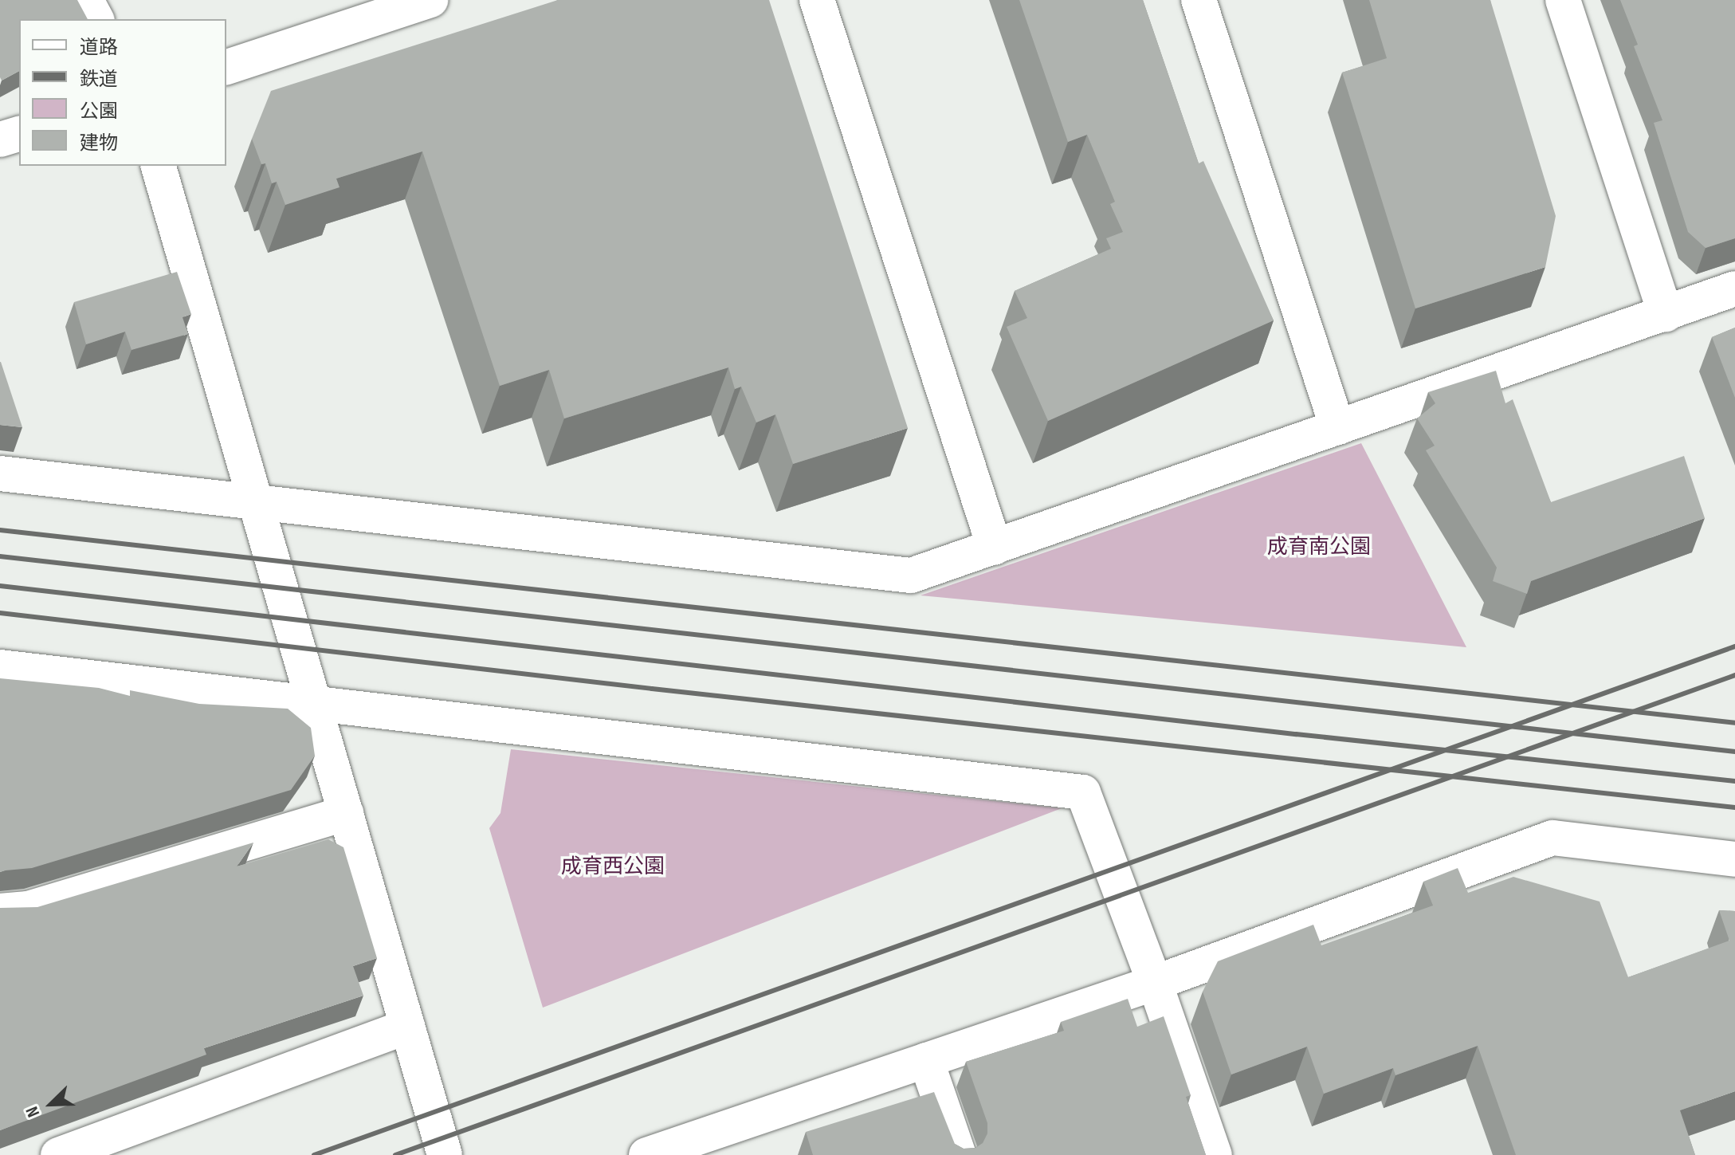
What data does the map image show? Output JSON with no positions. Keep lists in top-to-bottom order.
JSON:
{
  "parks": ["成育南公園", "成育西公園"],
  "legend": [
    "道路",
    "鉄道",
    "公園",
    "建物"
  ],
  "north": "bottom left"
}
